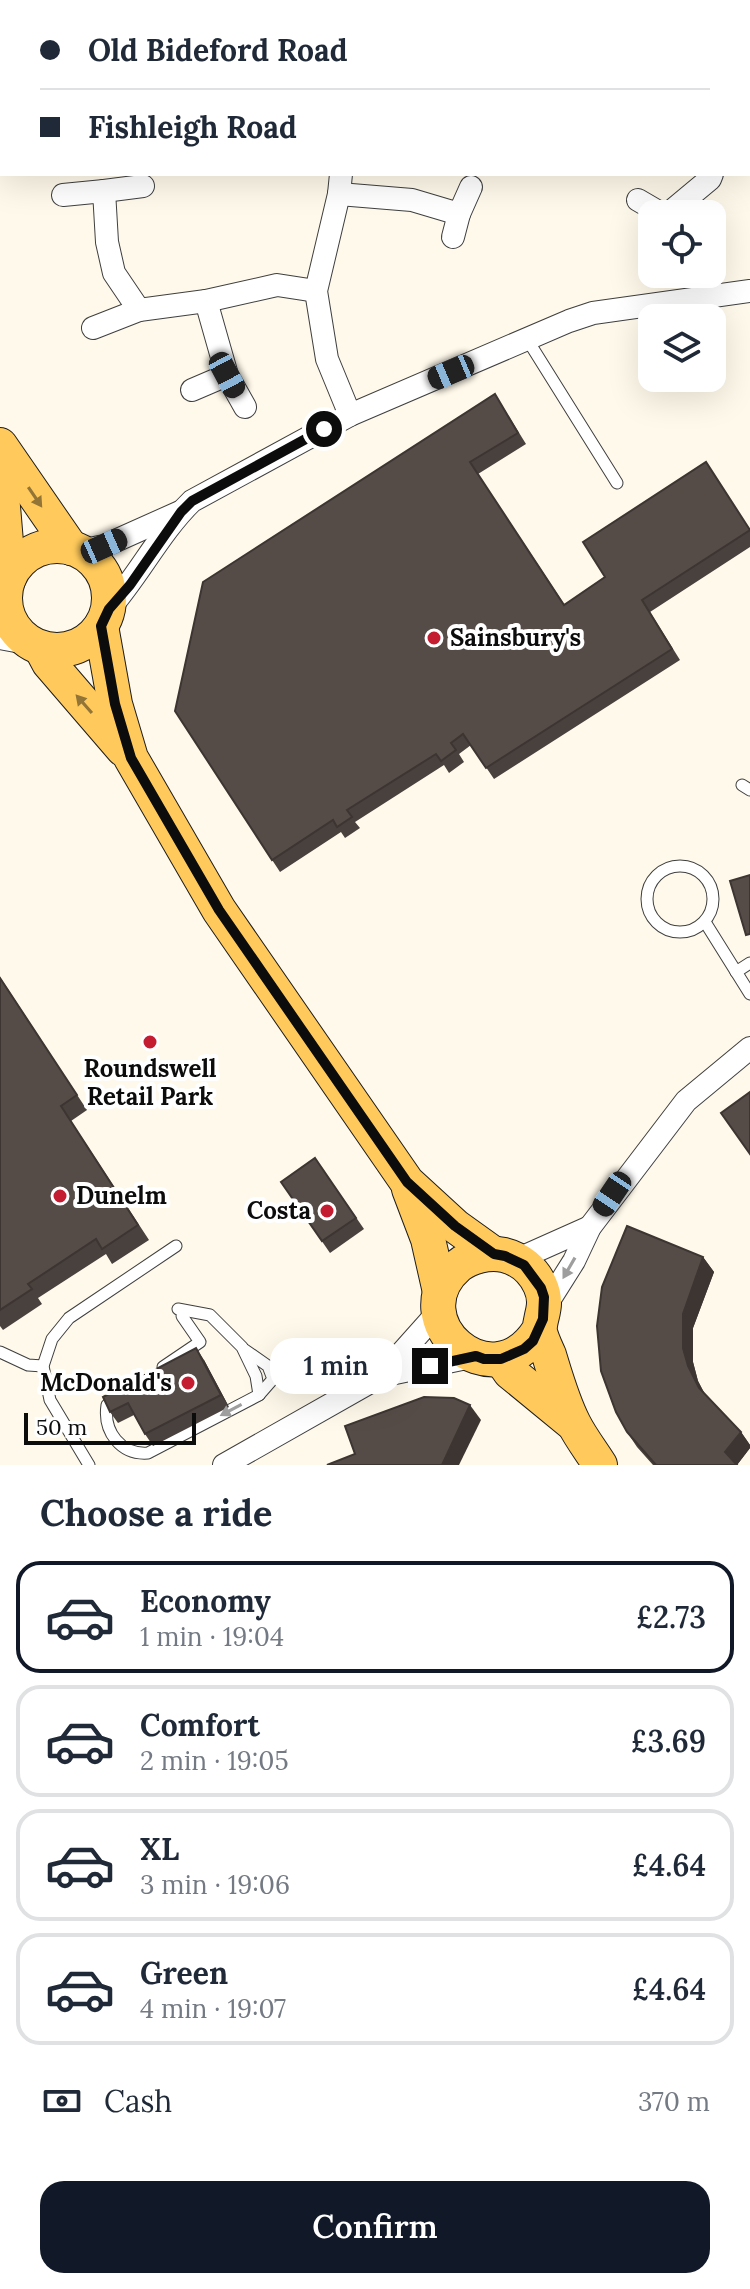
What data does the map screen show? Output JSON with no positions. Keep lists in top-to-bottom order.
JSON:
{
  "places": [
    "Sainsbury's",
    "Roundswell Retail Park",
    "Dunelm",
    "Costa",
    "McDonald's"
  ],
  "scale_bar": "50 m",
  "page": {
    "banner": ["Old Bideford Road", "Fishleigh Road"],
    "bubble": "1 min",
    "scale": "50 m",
    "heading": "Choose a ride",
    "list": [
      {
        "name": "Economy",
        "note": "1 min · 19:04",
        "value": "£2.73"
      },
      {
        "name": "Comfort",
        "note": "2 min · 19:05",
        "value": "£3.69"
      },
      {
        "name": "XL",
        "note": "3 min · 19:06",
        "value": "£4.64"
      },
      {
        "name": "Green",
        "note": "4 min · 19:07",
        "value": "£4.64"
      }
    ],
    "pay": ["Cash", "370 m"],
    "buttons": "Confirm"
  }
}
